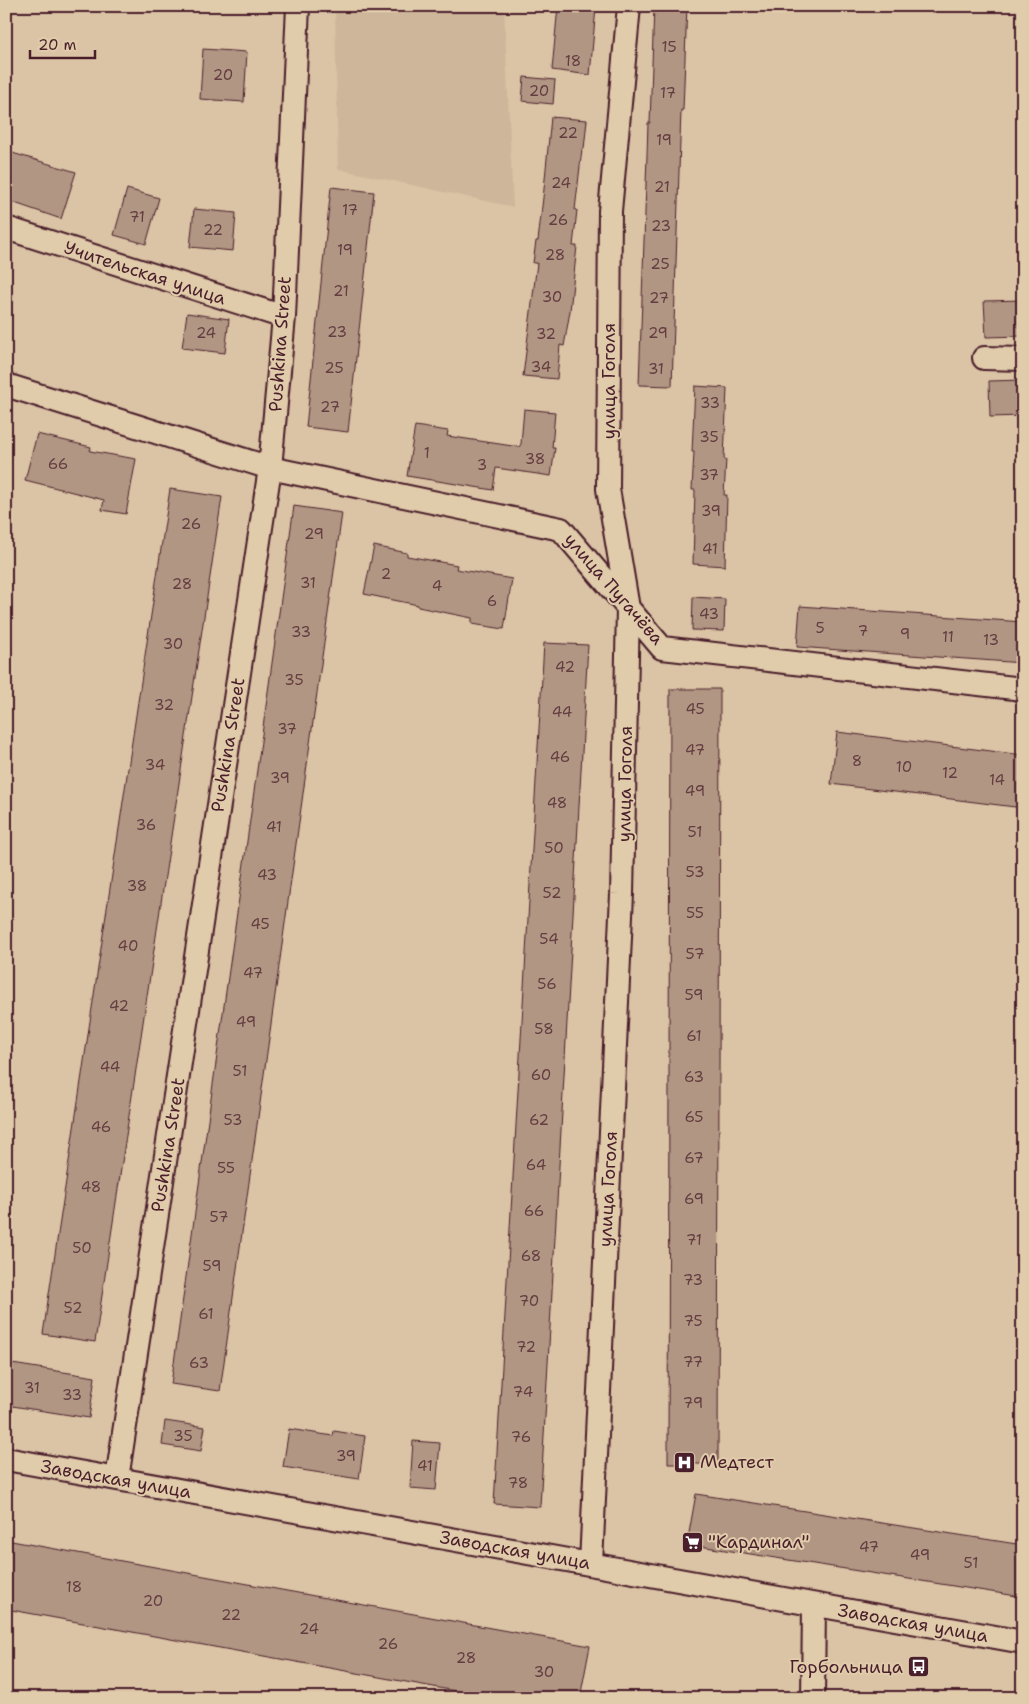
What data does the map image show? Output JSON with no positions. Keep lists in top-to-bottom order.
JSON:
{
  "streets": {
    "street": [
      "Учительская улица",
      "Pushkina Street",
      "улица Гоголя",
      "улица Пугачёва",
      "Заводская улица"
    ]
  },
  "crossings": [
    ["Учительская улица", "Pushkina Street"],
    ["Pushkina Street", "улица Пугачёва"],
    ["Pushkina Street", "Заводская улица"],
    ["улица Гоголя", "улица Пугачёва"],
    ["улица Гоголя", "Заводская улица"]
  ],
  "places": {
    "hospital": ["Медтест"],
    "supermarket": ["\"Кардинал\""],
    "bus stop": ["Горбольница"]
  },
  "house_numbers": [
    "15",
    "18",
    "20",
    "20",
    "17",
    "22",
    "19",
    "24",
    "21",
    "17",
    "71",
    "26",
    "23",
    "22",
    "19",
    "28",
    "25",
    "21",
    "30",
    "27",
    "23",
    "24",
    "29",
    "32",
    "34",
    "25",
    "31",
    "33",
    "27",
    "35",
    "1",
    "38",
    "66",
    "3",
    "37",
    "39",
    "26",
    "29",
    "41",
    "2",
    "31",
    "28",
    "4",
    "6",
    "43",
    "5",
    "7",
    "33",
    "9",
    "11",
    "13",
    "30",
    "42",
    "35",
    "32",
    "45",
    "44",
    "37",
    "47",
    "46",
    "8",
    "34",
    "10",
    "12",
    "39",
    "14",
    "49",
    "48",
    "36",
    "41",
    "51",
    "50",
    "53",
    "43",
    "38",
    "52",
    "55",
    "45",
    "54",
    "40",
    "57",
    "47",
    "56",
    "59",
    "42",
    "49",
    "58",
    "61",
    "44",
    "51",
    "60",
    "63",
    "65",
    "53",
    "62",
    "46",
    "67",
    "64",
    "55",
    "48",
    "69",
    "66",
    "57",
    "71",
    "50",
    "68",
    "59",
    "73",
    "70",
    "52",
    "61",
    "75",
    "72",
    "77",
    "63",
    "31",
    "74",
    "33",
    "79",
    "35",
    "76",
    "39",
    "41",
    "78",
    "47",
    "49",
    "51",
    "18",
    "20",
    "22",
    "24",
    "26",
    "28",
    "30"
  ],
  "scale_bar": "20 m"
}
